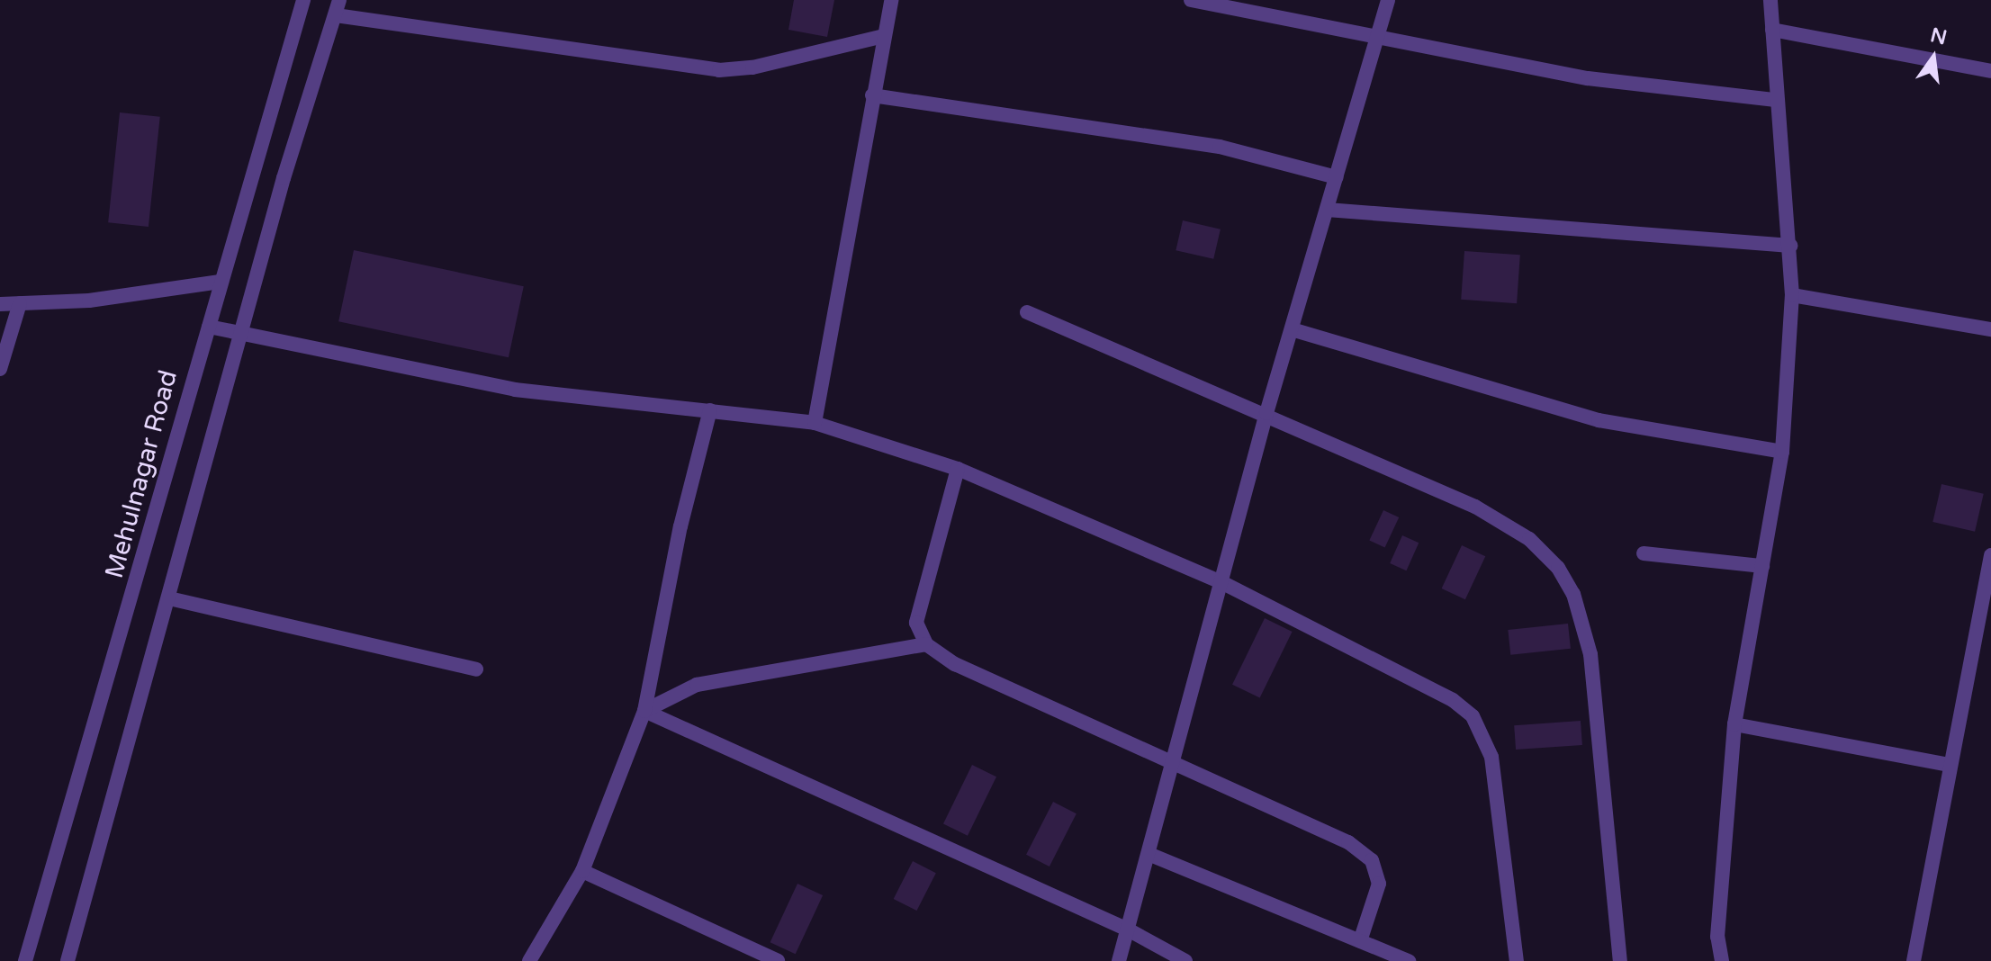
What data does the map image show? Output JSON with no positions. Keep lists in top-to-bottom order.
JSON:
{
  "streets": {
    "street": ["Mehulnagar Road"]
  },
  "north": "top"
}
